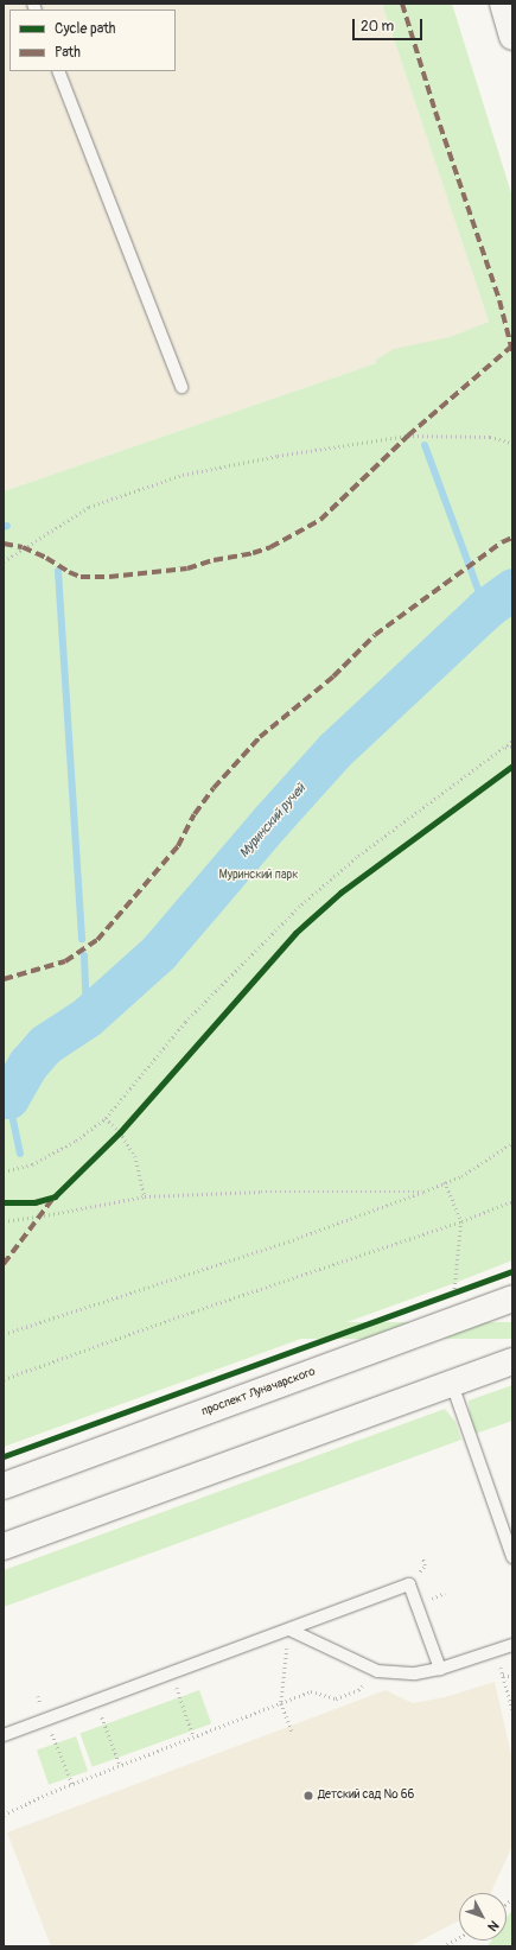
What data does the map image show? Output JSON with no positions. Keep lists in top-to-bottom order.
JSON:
{
  "streets": {
    "main road": ["проспект Луначарского"]
  },
  "water": ["Муринский ручей"],
  "parks": ["Муринский парк"],
  "places": ["Детский сад № 66"],
  "legend": ["Cycle path", "Path"],
  "scale_bar": "20 m",
  "north": "bottom right"
}
